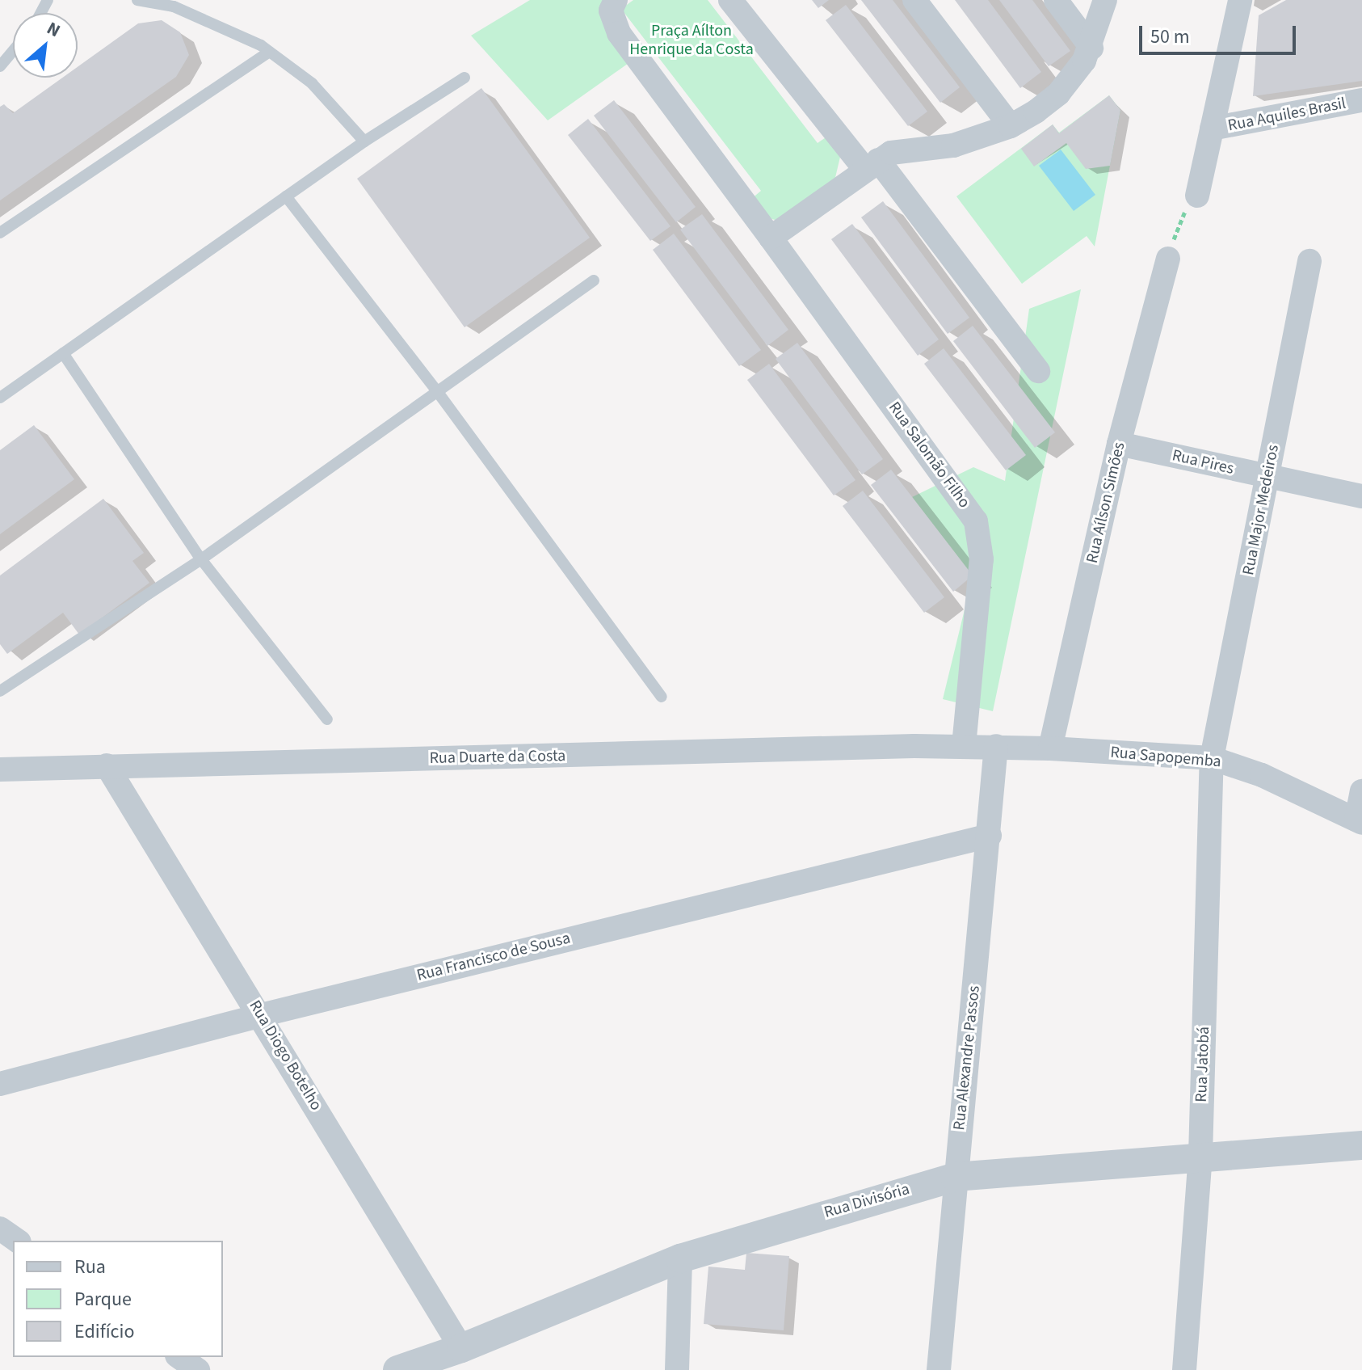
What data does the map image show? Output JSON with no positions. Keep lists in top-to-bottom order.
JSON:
{
  "streets": {
    "street": [
      "Rua Aquiles Brasil",
      "Rua Salomão Filho",
      "Rua Pires",
      "Rua Aílson Simões",
      "Rua Major Medeiros",
      "Rua Duarte da Costa",
      "Rua Sapopemba",
      "Rua Francisco de Sousa",
      "Rua Diogo Botelho",
      "Rua Alexandre Passos",
      "Rua Jatobá",
      "Rua Divisória"
    ]
  },
  "crossings": [
    ["Rua Salomão Filho", "Rua Duarte da Costa"],
    ["Rua Pires", "Rua Aílson Simões"],
    ["Rua Pires", "Rua Major Medeiros"],
    ["Rua Aílson Simões", "Rua Sapopemba"],
    ["Rua Major Medeiros", "Rua Sapopemba"],
    ["Rua Major Medeiros", "Rua Jatobá"],
    ["Rua Duarte da Costa", "Rua Sapopemba"],
    ["Rua Duarte da Costa", "Rua Diogo Botelho"],
    ["Rua Duarte da Costa", "Rua Alexandre Passos"],
    ["Rua Sapopemba", "Rua Alexandre Passos"],
    ["Rua Sapopemba", "Rua Jatobá"],
    ["Rua Francisco de Sousa", "Rua Diogo Botelho"],
    ["Rua Francisco de Sousa", "Rua Alexandre Passos"],
    ["Rua Diogo Botelho", "Rua Divisória"],
    ["Rua Alexandre Passos", "Rua Divisória"],
    ["Rua Jatobá", "Rua Divisória"]
  ],
  "parks": ["Praça Aílton Henrique da Costa"],
  "legend": ["Rua", "Parque", "Edifício"],
  "scale_bar": "50 m",
  "north": "top right"
}
